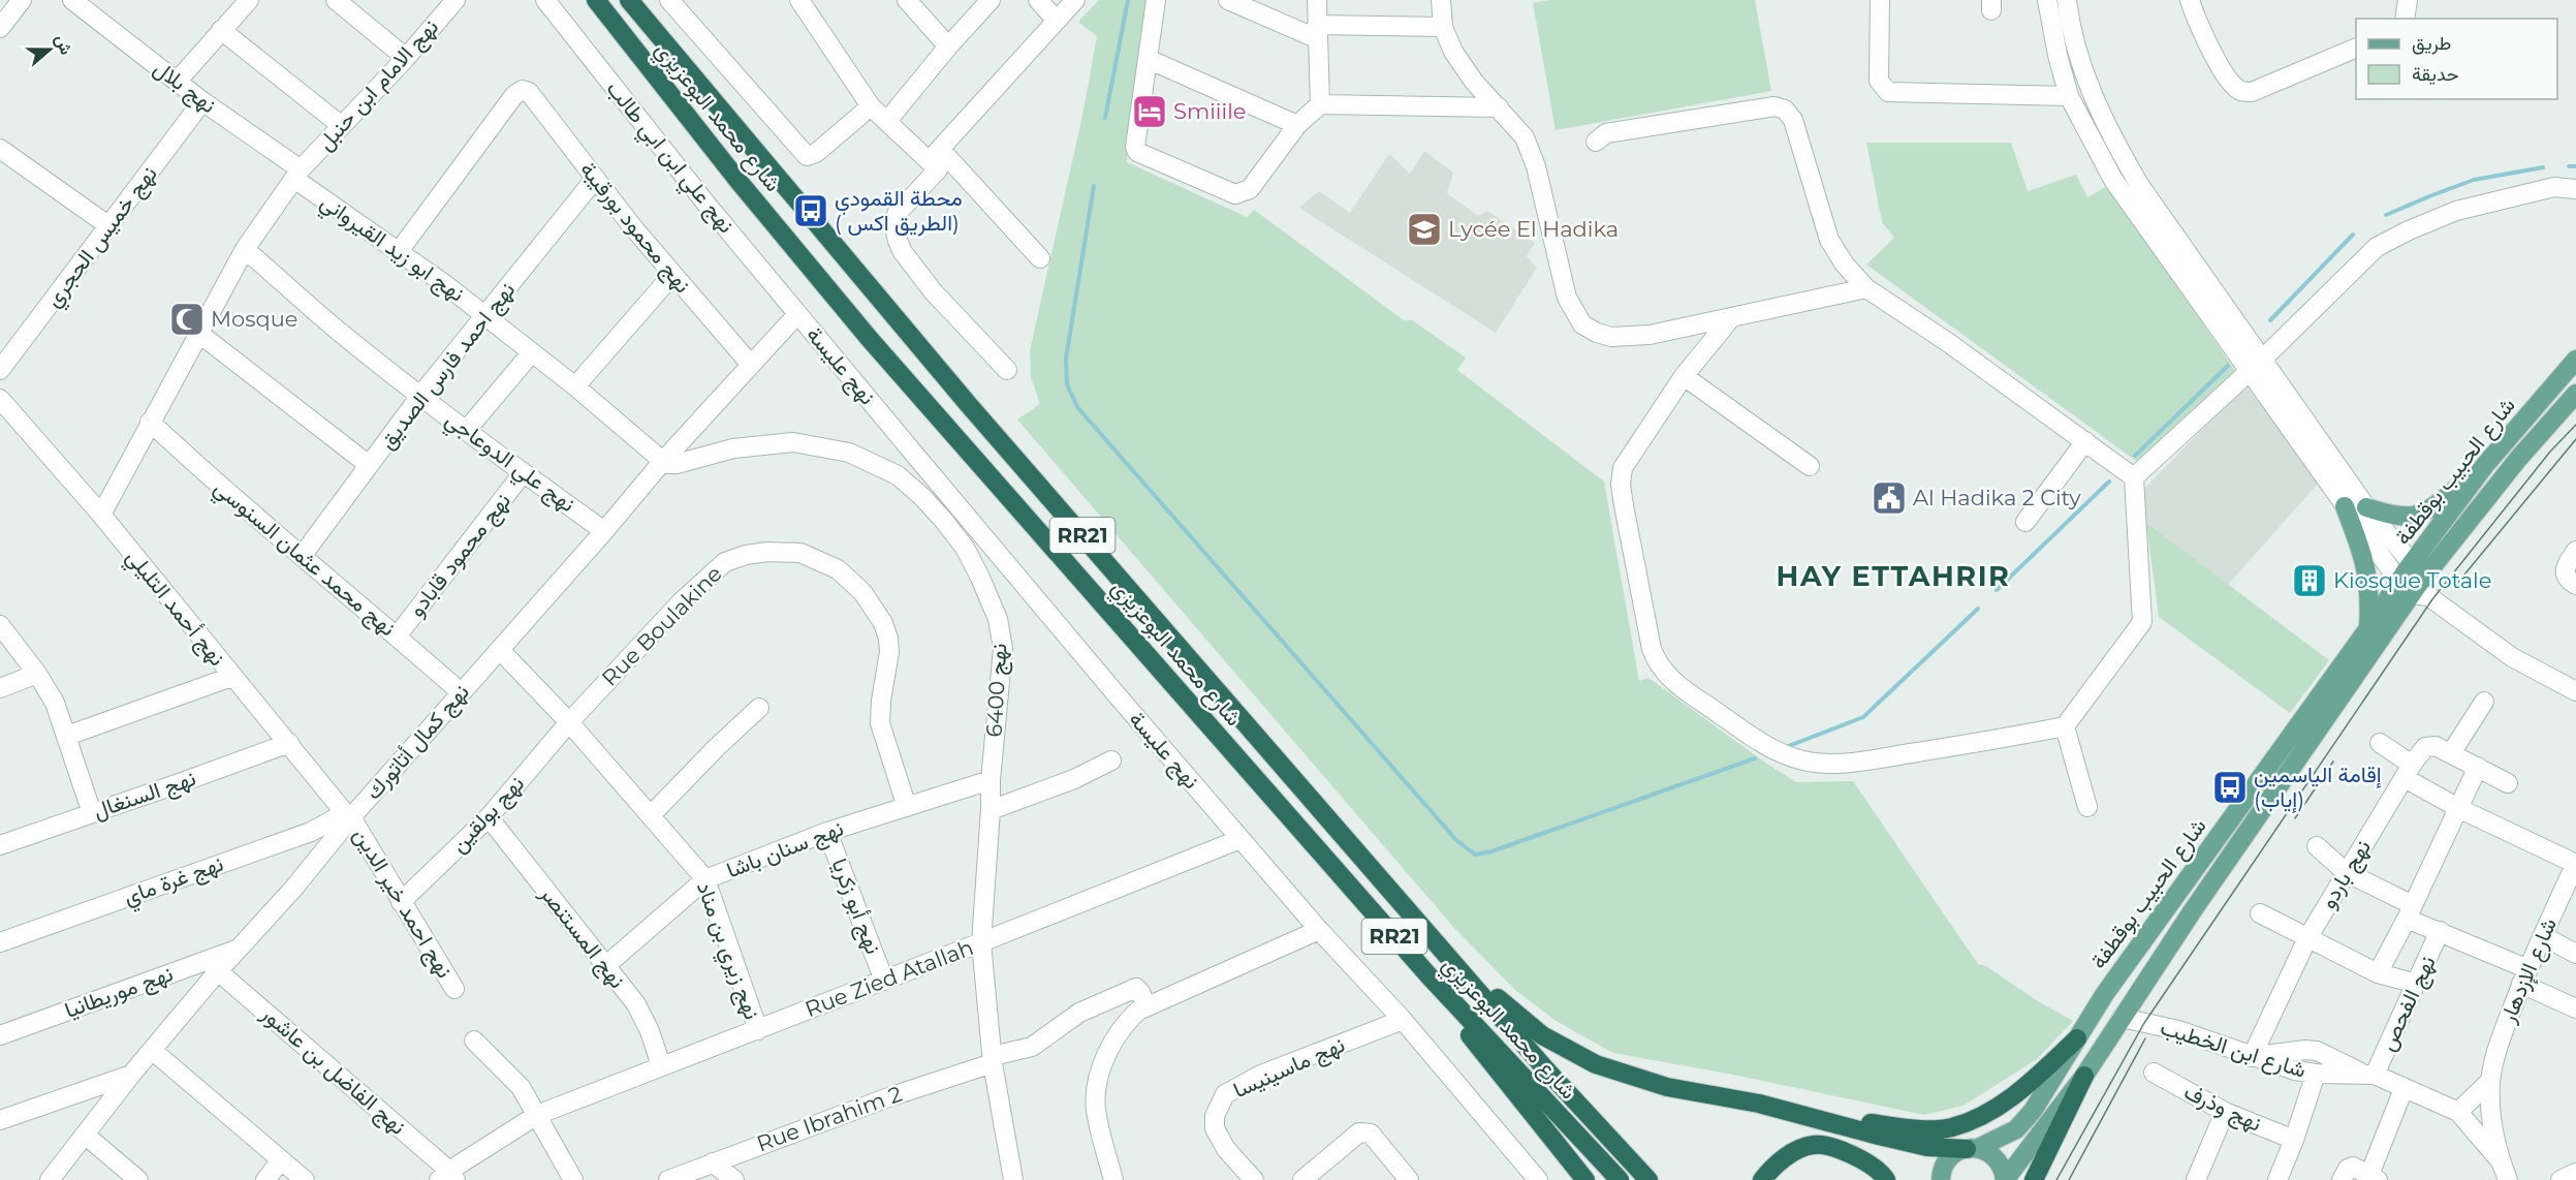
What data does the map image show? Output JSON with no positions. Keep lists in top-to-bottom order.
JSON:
{
  "streets": {
    "highway": ["شارع محمد البوعزيزي", "RR21"],
    "main road": ["شارع الحبيب بوقطفة"],
    "street": [
      "نهج الامام ابن حنبل",
      "نهج بلال",
      "نهج علي ابن ابي طالب",
      "نهج محمود بورقيبة",
      "نهج خميس الحجري",
      "نهج ابو زيد القيرواني",
      "نهج احمد فارس الصديق",
      "نهج عليسة",
      "نهج علي الدوعاجي",
      "نهج محمود قابادو",
      "نهج محمد عثمان السنوسي",
      "نهج أحمد التليلي",
      "Rue Boulakine",
      "نهج 6400",
      "نهج كمال أتاتورك",
      "نهج السنغال",
      "نهج بولقين",
      "نهج سنان باشا",
      "نهج باردو",
      "نهج غرة ماي",
      "نهج احمد خير الدين",
      "نهج أبو زكريا",
      "نهج المستنصر",
      "نهج زيري بن مناد",
      "شارع الإزدهار",
      "Rue Zied Atallah",
      "نهج موريطانيا",
      "نهج الفحص",
      "شارع ابن الخطيب",
      "نهج ماسينيسا",
      "نهج الفاضل بن عاشور",
      "نهج وذرف",
      "Rue Ibrahim 2"
    ]
  },
  "crossings": [
    ["نهج الامام ابن حنبل", "نهج بلال"],
    ["نهج الامام ابن حنبل", "نهج ابو زيد القيرواني"],
    ["نهج الامام ابن حنبل", "نهج علي الدوعاجي"],
    ["نهج الامام ابن حنبل", "نهج محمد عثمان السنوسي"],
    ["نهج الامام ابن حنبل", "نهج أحمد التليلي"],
    ["نهج بلال", "نهج خميس الحجري"],
    ["نهج بلال", "نهج ابو زيد القيرواني"],
    ["نهج علي ابن ابي طالب", "نهج عليسة"],
    ["نهج علي ابن ابي طالب", "نهج كمال أتاتورك"],
    ["نهج محمود بورقيبة", "نهج ابو زيد القيرواني"],
    ["نهج محمود بورقيبة", "نهج احمد فارس الصديق"],
    ["نهج محمود بورقيبة", "نهج كمال أتاتورك"],
    ["نهج ابو زيد القيرواني", "نهج احمد فارس الصديق"],
    ["نهج ابو زيد القيرواني", "نهج 6400"],
    ["نهج ابو زيد القيرواني", "نهج كمال أتاتورك"],
    ["نهج احمد فارس الصديق", "نهج علي الدوعاجي"],
    ["نهج احمد فارس الصديق", "نهج محمد عثمان السنوسي"],
    ["نهج عليسة", "نهج كمال أتاتورك"],
    ["نهج عليسة", "Rue Zied Atallah"],
    ["نهج عليسة", "نهج ماسينيسا"],
    ["نهج علي الدوعاجي", "نهج محمود قابادو"],
    ["نهج علي الدوعاجي", "نهج كمال أتاتورك"],
    ["شارع الحبيب بوقطفة", "شارع ابن الخطيب"],
    ["نهج محمود قابادو", "نهج محمد عثمان السنوسي"],
    ["نهج محمد عثمان السنوسي", "نهج كمال أتاتورك"],
    ["نهج أحمد التليلي", "نهج كمال أتاتورك"],
    ["نهج أحمد التليلي", "نهج السنغال"],
    ["نهج أحمد التليلي", "نهج غرة ماي"],
    ["نهج أحمد التليلي", "نهج احمد خير الدين"],
    ["Rue Boulakine", "نهج بولقين"],
    ["Rue Boulakine", "نهج سنان باشا"],
    ["Rue Boulakine", "نهج زيري بن مناد"],
    ["نهج 6400", "نهج كمال أتاتورك"],
    ["نهج 6400", "نهج سنان باشا"],
    ["نهج 6400", "Rue Zied Atallah"],
    ["نهج 6400", "Rue Ibrahim 2"],
    ["نهج كمال أتاتورك", "نهج غرة ماي"],
    ["نهج كمال أتاتورك", "نهج احمد خير الدين"],
    ["نهج كمال أتاتورك", "نهج زيري بن مناد"],
    ["نهج كمال أتاتورك", "نهج موريطانيا"],
    ["نهج كمال أتاتورك", "نهج الفاضل بن عاشور"],
    ["نهج بولقين", "نهج احمد خير الدين"],
    ["نهج بولقين", "نهج المستنصر"],
    ["نهج بولقين", "نهج زيري بن مناد"],
    ["نهج سنان باشا", "نهج أبو زكريا"],
    ["نهج سنان باشا", "نهج المستنصر"],
    ["نهج سنان باشا", "نهج زيري بن مناد"],
    ["نهج باردو", "شارع ابن الخطيب"],
    ["نهج غرة ماي", "نهج احمد خير الدين"],
    ["نهج أبو زكريا", "Rue Zied Atallah"],
    ["نهج المستنصر", "Rue Zied Atallah"],
    ["نهج زيري بن مناد", "Rue Zied Atallah"],
    ["شارع الإزدهار", "شارع ابن الخطيب"],
    ["Rue Zied Atallah", "نهج الفاضل بن عاشور"],
    ["نهج الفحص", "شارع ابن الخطيب"]
  ],
  "districts": ["HAY ETTAHRIR"],
  "places": {
    "hotel": ["Smiiile"],
    "bus stop": ["محطة القمودي ( الطريق اكس)", "إقامة الياسمين (إياب)"],
    "school or university": ["Lycée El Hadika"],
    "mosque": ["Mosque"],
    "public building": ["Al Hadika 2 City"],
    "building": ["Kiosque Totale"]
  },
  "legend": ["طريق", "حديقة"],
  "north": "right"
}
